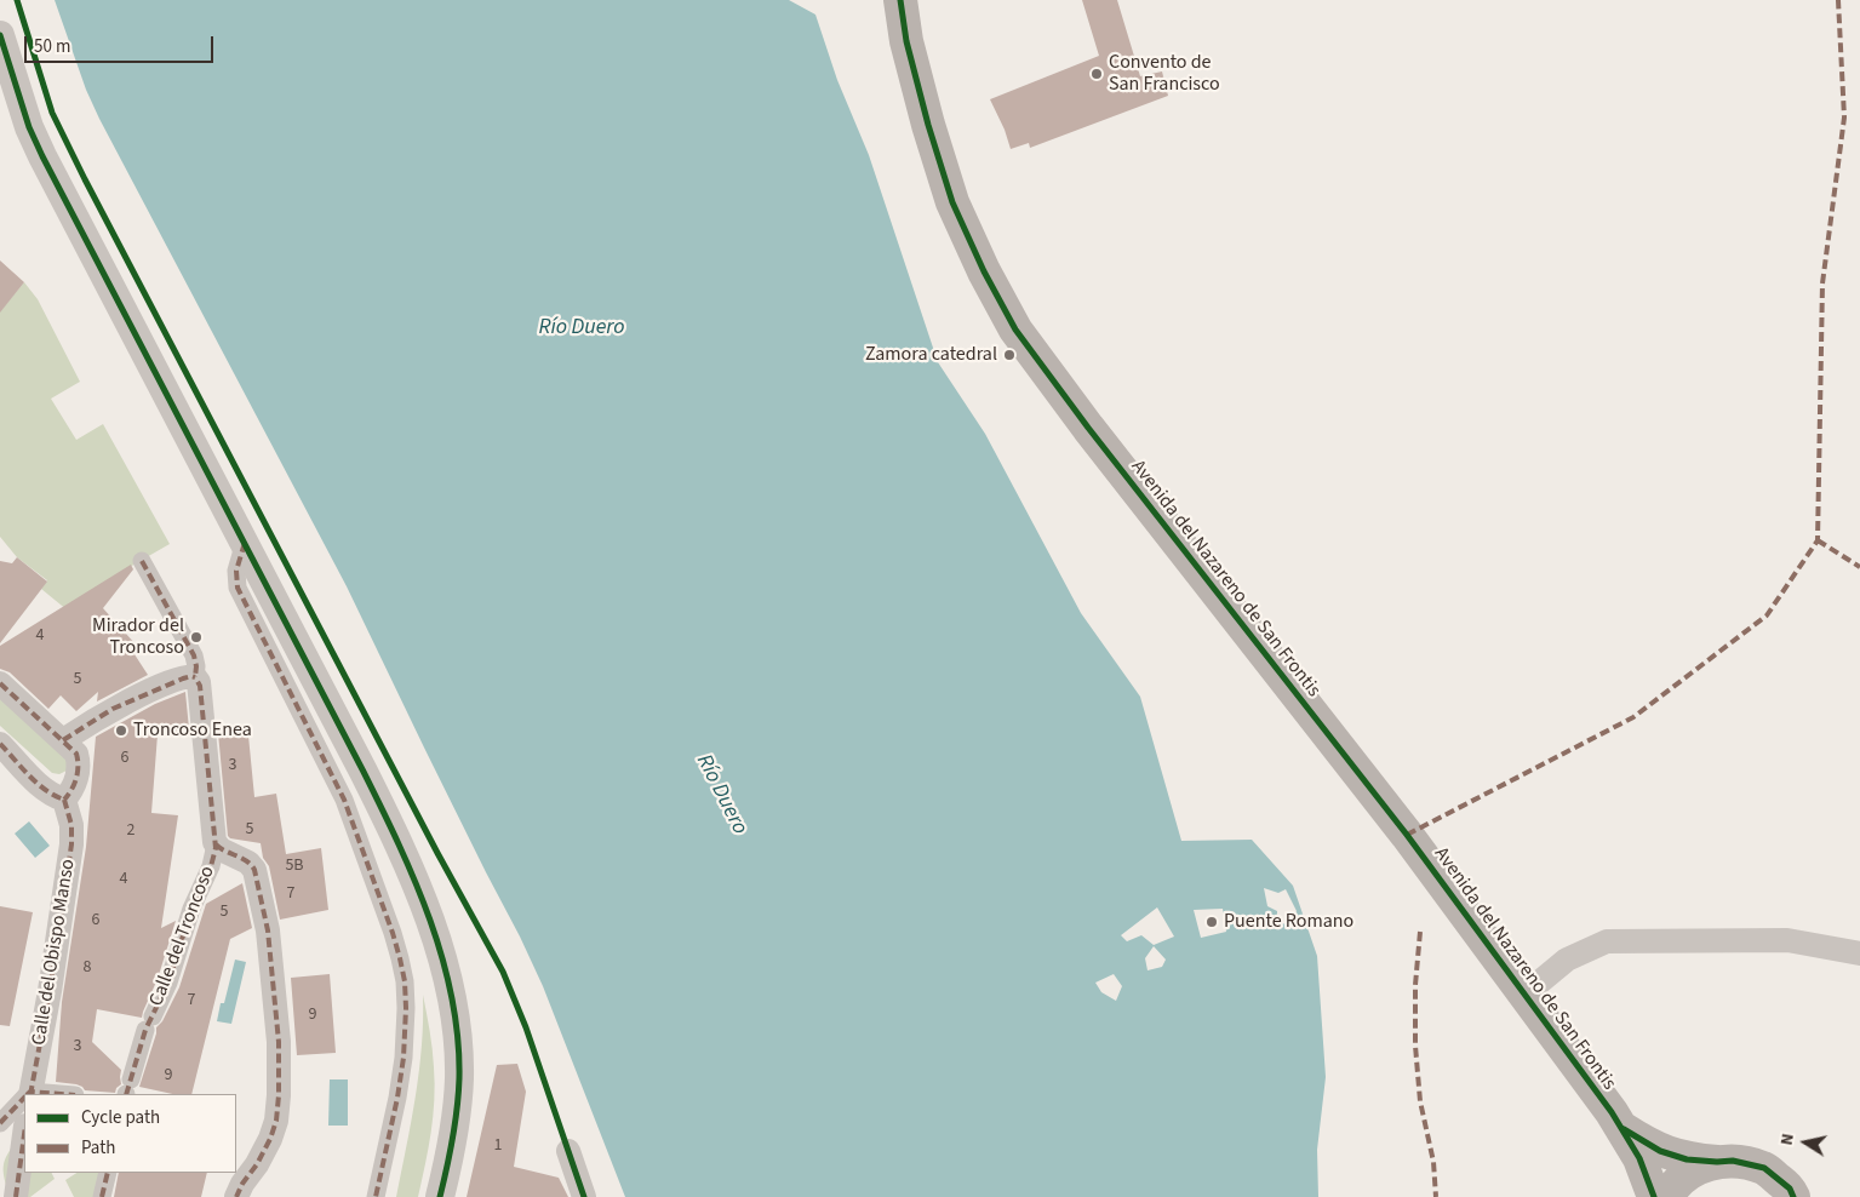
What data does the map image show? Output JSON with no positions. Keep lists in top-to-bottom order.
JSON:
{
  "streets": {
    "main road": ["Avenida del Nazareno de San Frontis"],
    "street": ["Calle del Troncoso", "Calle del Obispo Manso"]
  },
  "water": ["Río Duero"],
  "places": [
    "Convento de San Francisco",
    "Zamora catedral",
    "Mirador del Troncoso",
    "Troncoso Enea",
    "Puente Romano"
  ],
  "house_numbers": [
    "4",
    "5",
    "6",
    "3",
    "5",
    "2",
    "5B",
    "4",
    "7",
    "5",
    "6",
    "8",
    "7",
    "9",
    "3",
    "9",
    "1"
  ],
  "legend": ["Cycle path", "Path"],
  "scale_bar": "50 m",
  "north": "left"
}
